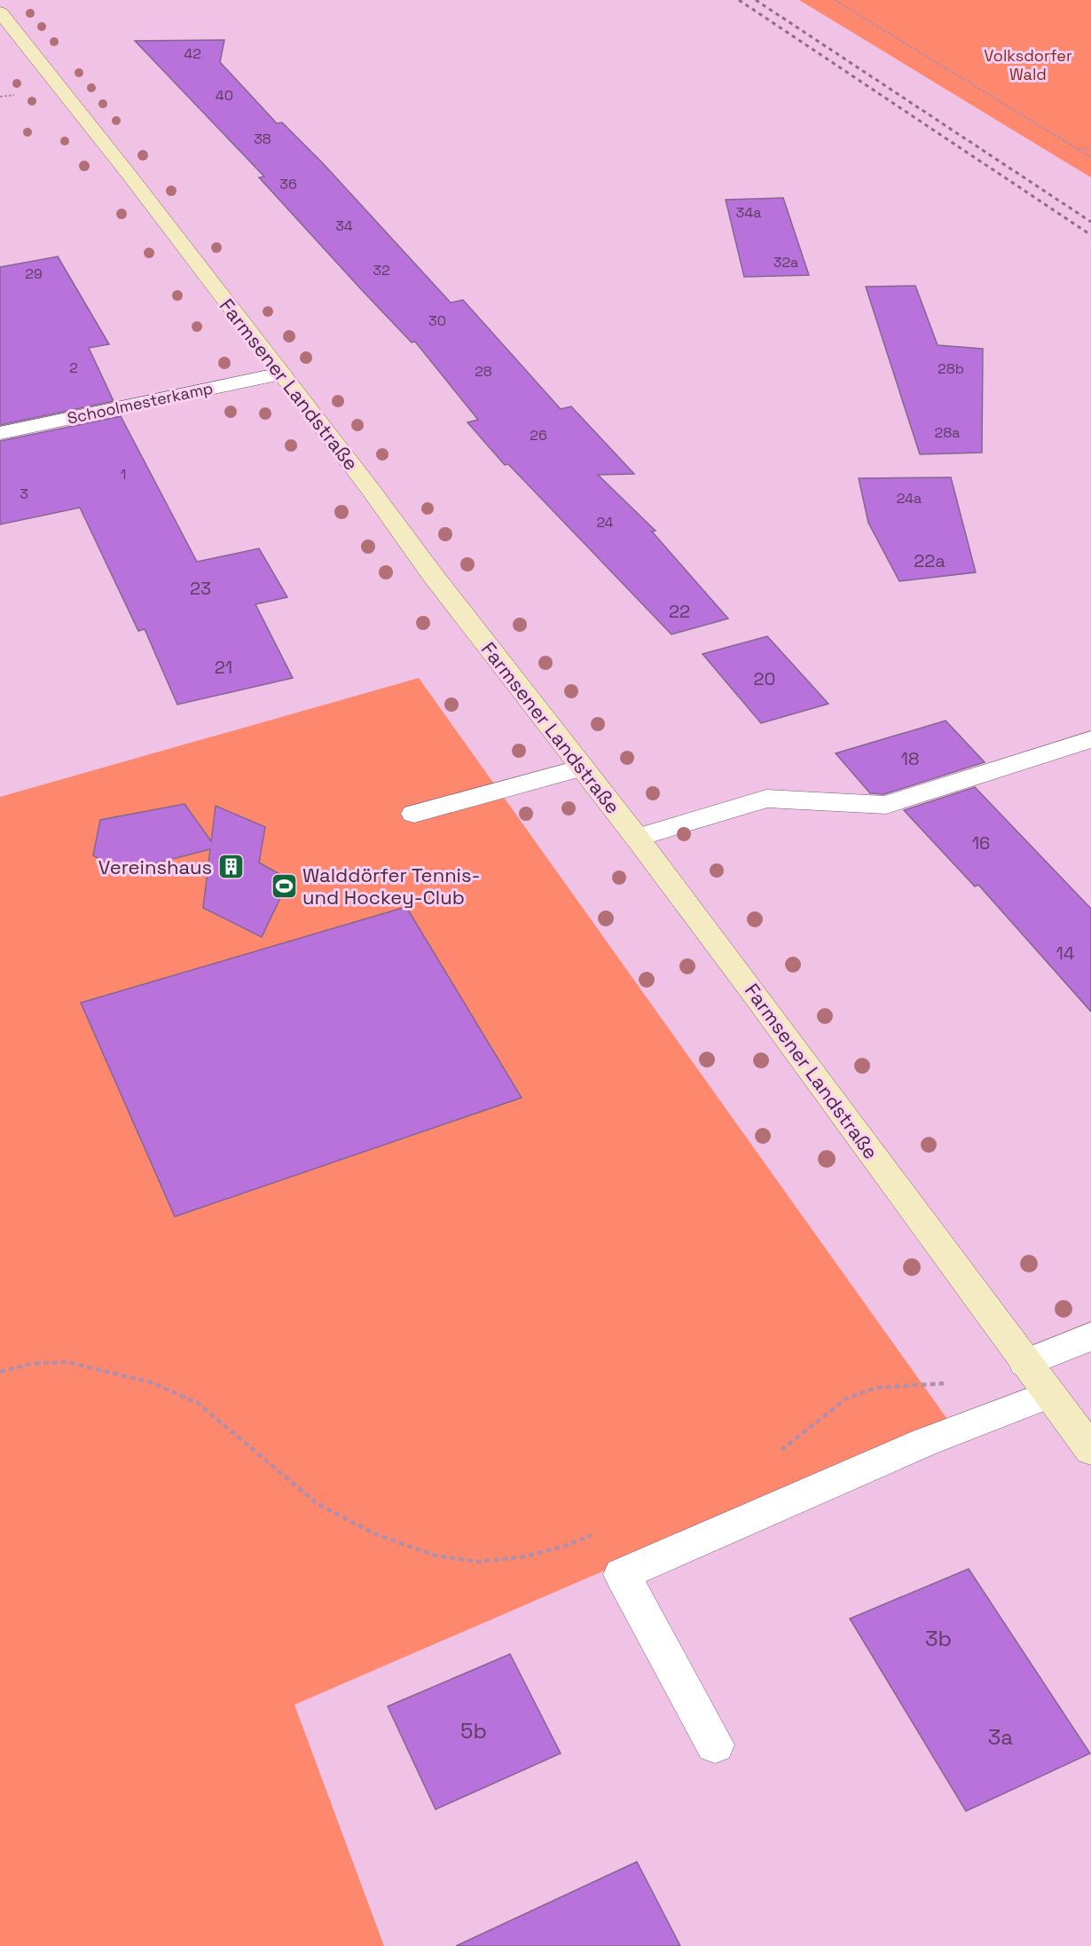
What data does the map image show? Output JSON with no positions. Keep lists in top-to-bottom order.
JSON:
{
  "streets": {
    "main road": ["Farmsener Landstraße"],
    "street": ["Schoolmesterkamp"]
  },
  "crossings": [
    ["Farmsener Landstraße", "Schoolmesterkamp"]
  ],
  "parks": ["Volksdorfer Wald"],
  "places": {
    "building": ["Vereinshaus"],
    "sports": ["Walddörfer Tennis- und Hockey-Club"]
  },
  "house_numbers": [
    "42",
    "40",
    "38",
    "36",
    "34a",
    "34",
    "32a",
    "32",
    "29",
    "30",
    "2",
    "28b",
    "28",
    "28a",
    "26",
    "1",
    "3",
    "24a",
    "24",
    "22a",
    "23",
    "22",
    "21",
    "20",
    "18",
    "16",
    "14",
    "3b",
    "5b",
    "3a"
  ]
}
